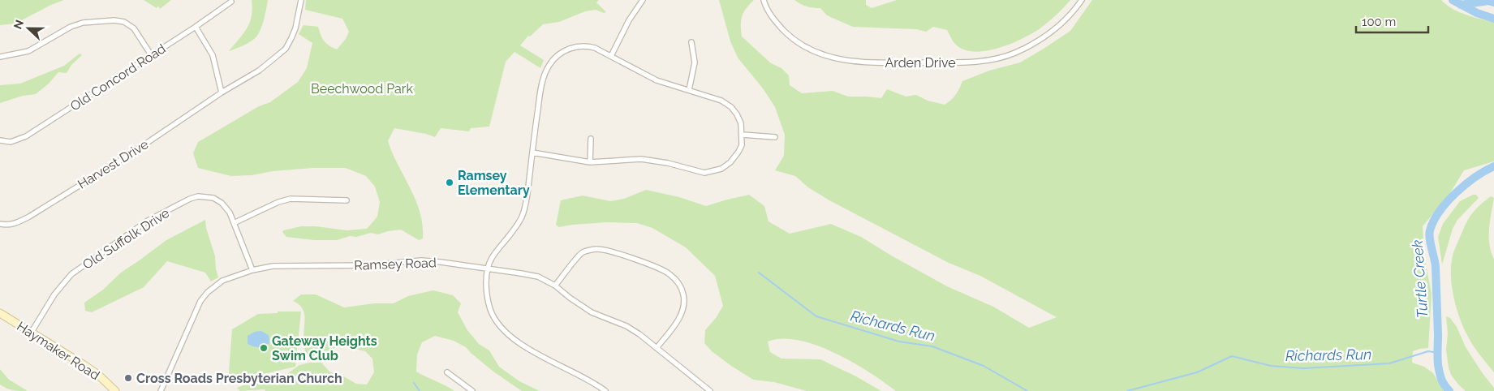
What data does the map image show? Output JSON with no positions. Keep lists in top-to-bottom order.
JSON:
{
  "streets": {
    "main road": ["Haymaker Road"],
    "street": [
      "Arden Drive",
      "Old Concord Road",
      "Harvest Drive",
      "Old Suffolk Drive",
      "Ramsey Road"
    ]
  },
  "crossings": [
    ["Old Suffolk Drive", "Ramsey Road"],
    ["Old Suffolk Drive", "Haymaker Road"]
  ],
  "water": ["Turtle Creek", "Richards Run"],
  "parks": ["Beechwood Park"],
  "places": ["Ramsey Elementary", "Gateway Heights Swim Club", "Cross Roads Presbyterian Church"],
  "scale_bar": "100 m",
  "north": "left"
}
